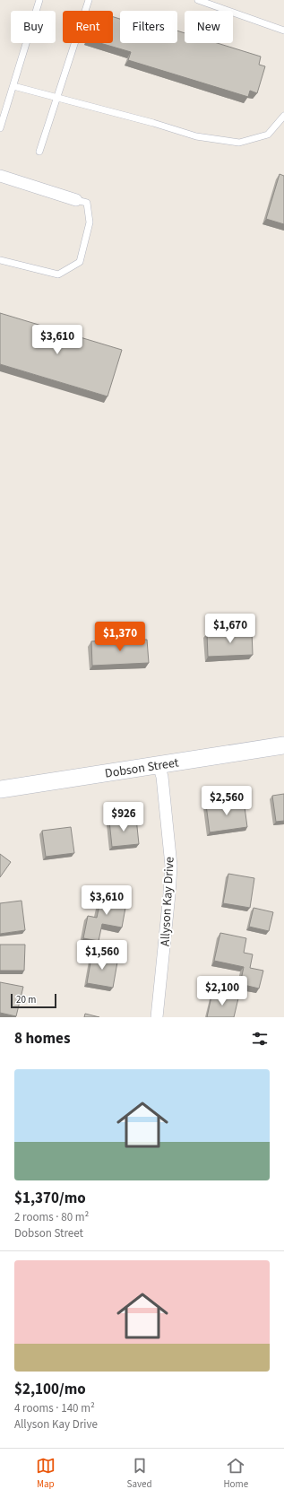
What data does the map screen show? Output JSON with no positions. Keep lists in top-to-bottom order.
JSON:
{
  "streets": {
    "street": ["Dobson Street", "Allyson Kay Drive"]
  },
  "crossings": [
    ["Dobson Street", "Allyson Kay Drive"]
  ],
  "scale_bar": "20 m",
  "page": {
    "chip": [
      "Buy",
      "Rent",
      "Filters",
      "New"
    ],
    "price": [
      "$3,610",
      "$1,670",
      "$1,370",
      "$2,560",
      "$926",
      "$3,610",
      "$1,560",
      "$2,100"
    ],
    "scale": "20 m",
    "heading": "8 homes",
    "list": [
      {
        "name": "$1,370/mo",
        "note": "2 rooms · 80 m² · Dobson Street"
      },
      {
        "name": "$2,100/mo",
        "note": "4 rooms · 140 m² · Allyson Kay Drive"
      }
    ],
    "tabs": ["Map", "Saved", "Home"]
  }
}
